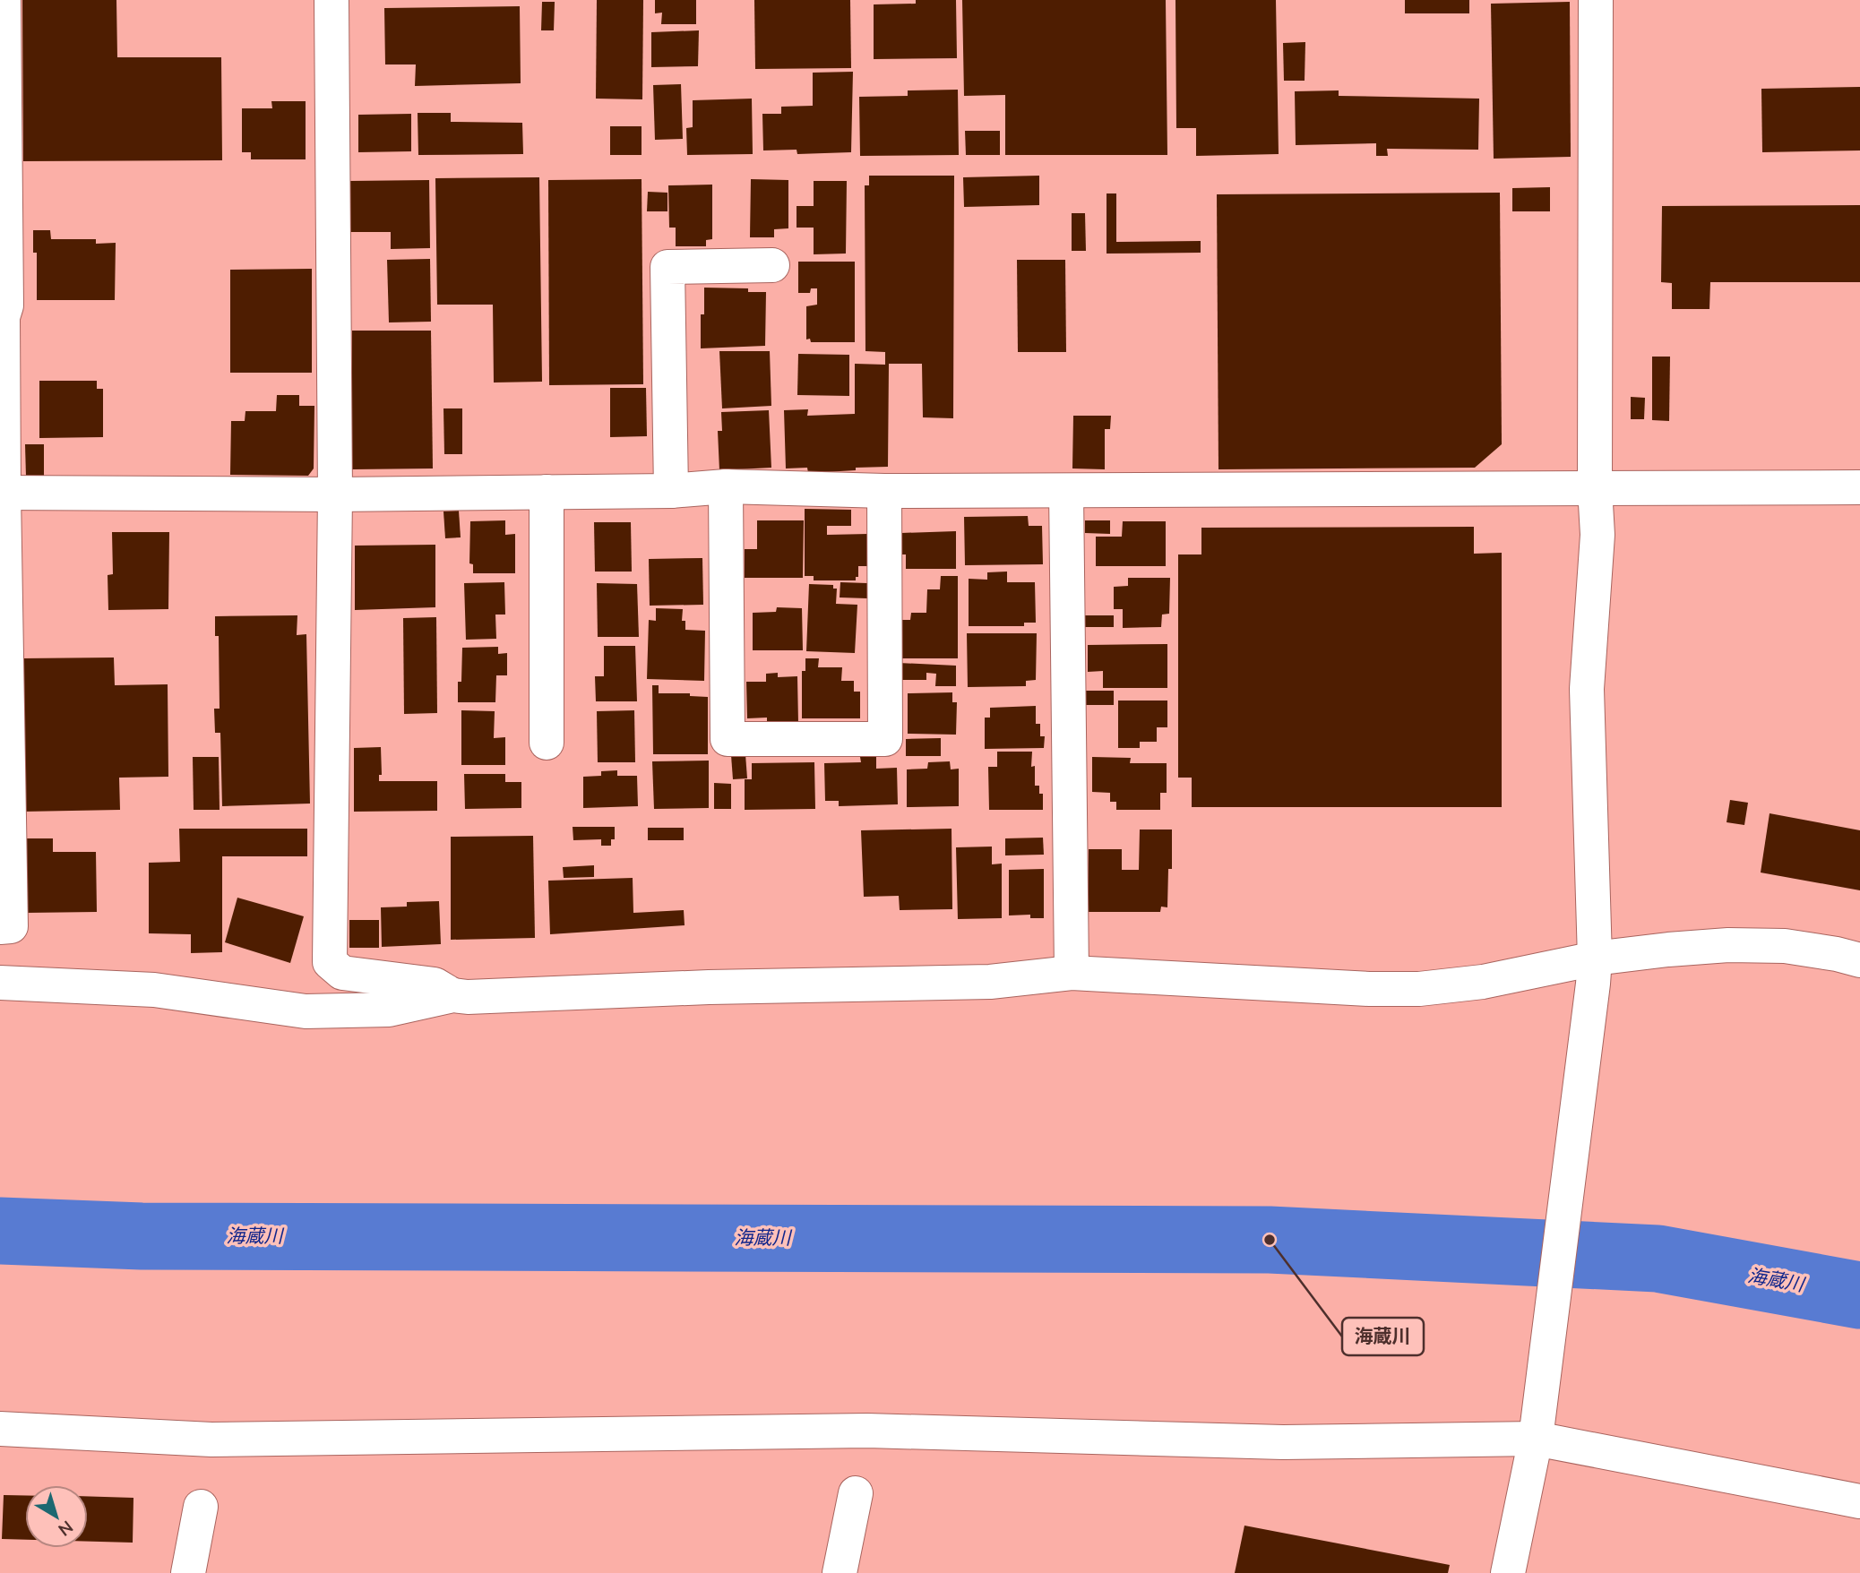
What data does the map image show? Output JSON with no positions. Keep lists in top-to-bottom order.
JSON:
{
  "water": ["海蔵川"],
  "places": ["海蔵川"],
  "north": "bottom right"
}
